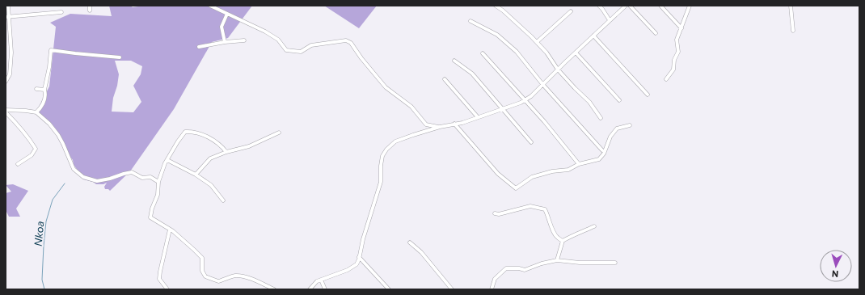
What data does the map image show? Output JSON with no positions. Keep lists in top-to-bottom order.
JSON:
{
  "water": ["Nkoa"],
  "north": "bottom"
}
